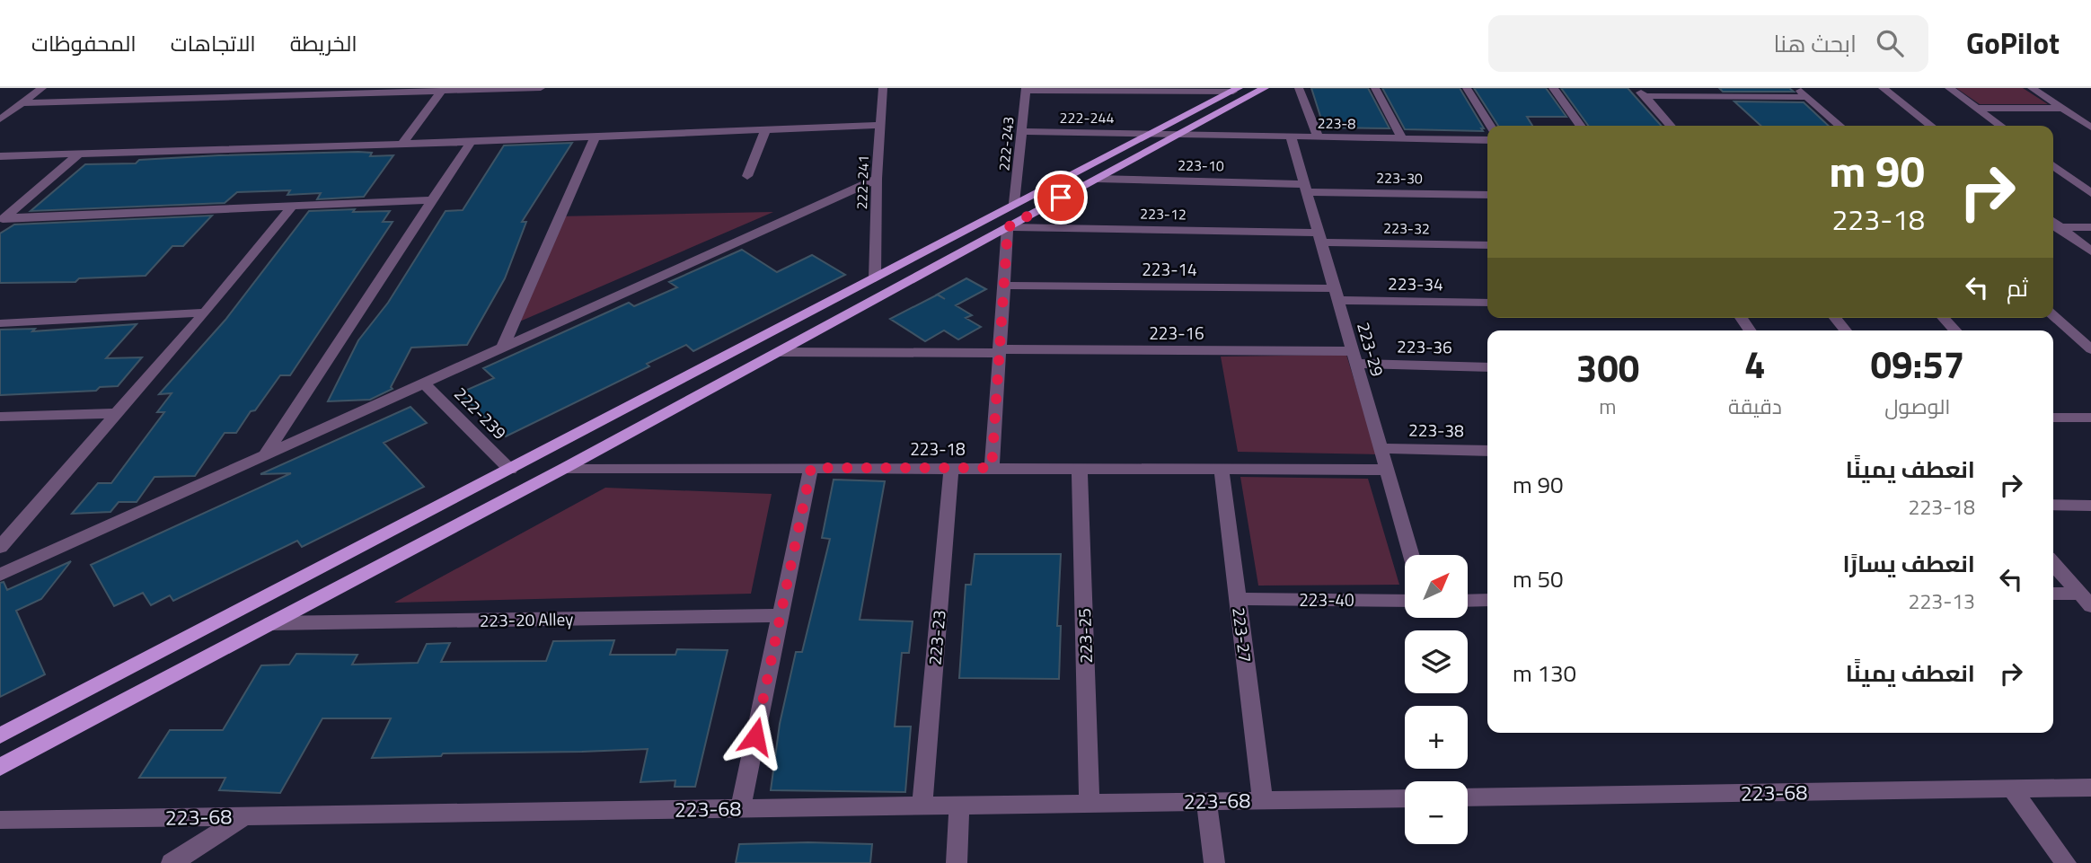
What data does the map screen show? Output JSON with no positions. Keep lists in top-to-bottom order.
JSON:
{
  "streets": {
    "street": [
      "222-244",
      "223-8",
      "222-243",
      "223-10",
      "223-30",
      "222-241",
      "223-12",
      "223-32",
      "223-14",
      "223-34",
      "223-16",
      "223-36",
      "223-29",
      "222-239",
      "223-38",
      "223-18",
      "223-40",
      "223-20 Alley",
      "223-27",
      "223-25",
      "223-23",
      "223-68"
    ]
  },
  "crossings": [
    ["222-244", "223-8"],
    ["222-244", "222-243"],
    ["223-8", "223-29"],
    ["223-10", "223-30"],
    ["223-10", "223-29"],
    ["223-30", "223-29"],
    ["223-12", "223-32"],
    ["223-12", "223-29"],
    ["223-32", "223-29"],
    ["223-14", "223-34"],
    ["223-14", "223-29"],
    ["223-34", "223-29"],
    ["223-16", "223-36"],
    ["223-16", "223-29"],
    ["223-36", "223-29"],
    ["223-29", "223-38"],
    ["223-29", "223-18"],
    ["223-18", "223-27"],
    ["223-18", "223-25"],
    ["223-18", "223-23"],
    ["223-40", "223-27"],
    ["223-27", "223-68"],
    ["223-25", "223-68"],
    ["223-23", "223-68"]
  ],
  "north": "top right",
  "page": {
    "header": "GoPilot",
    "search": "ابحث هنا",
    "nav": ["الخريطة", "الاتجاهات", "المحفوظات"],
    "turn": ["90 m", "223-18"],
    "then": "ثم",
    "eta": [
      "09:57",
      "الوصول",
      "4",
      "دقيقة",
      "300",
      "m"
    ],
    "list": [
      {
        "name": "انعطف يمينًا",
        "note": "223-18",
        "value": "90 m"
      },
      {
        "name": "انعطف يسارًا",
        "note": "223-13",
        "value": "50 m"
      },
      {
        "name": "انعطف يمينًا",
        "value": "130 m"
      }
    ],
    "map_buttons": ["+", "−"]
  }
}
